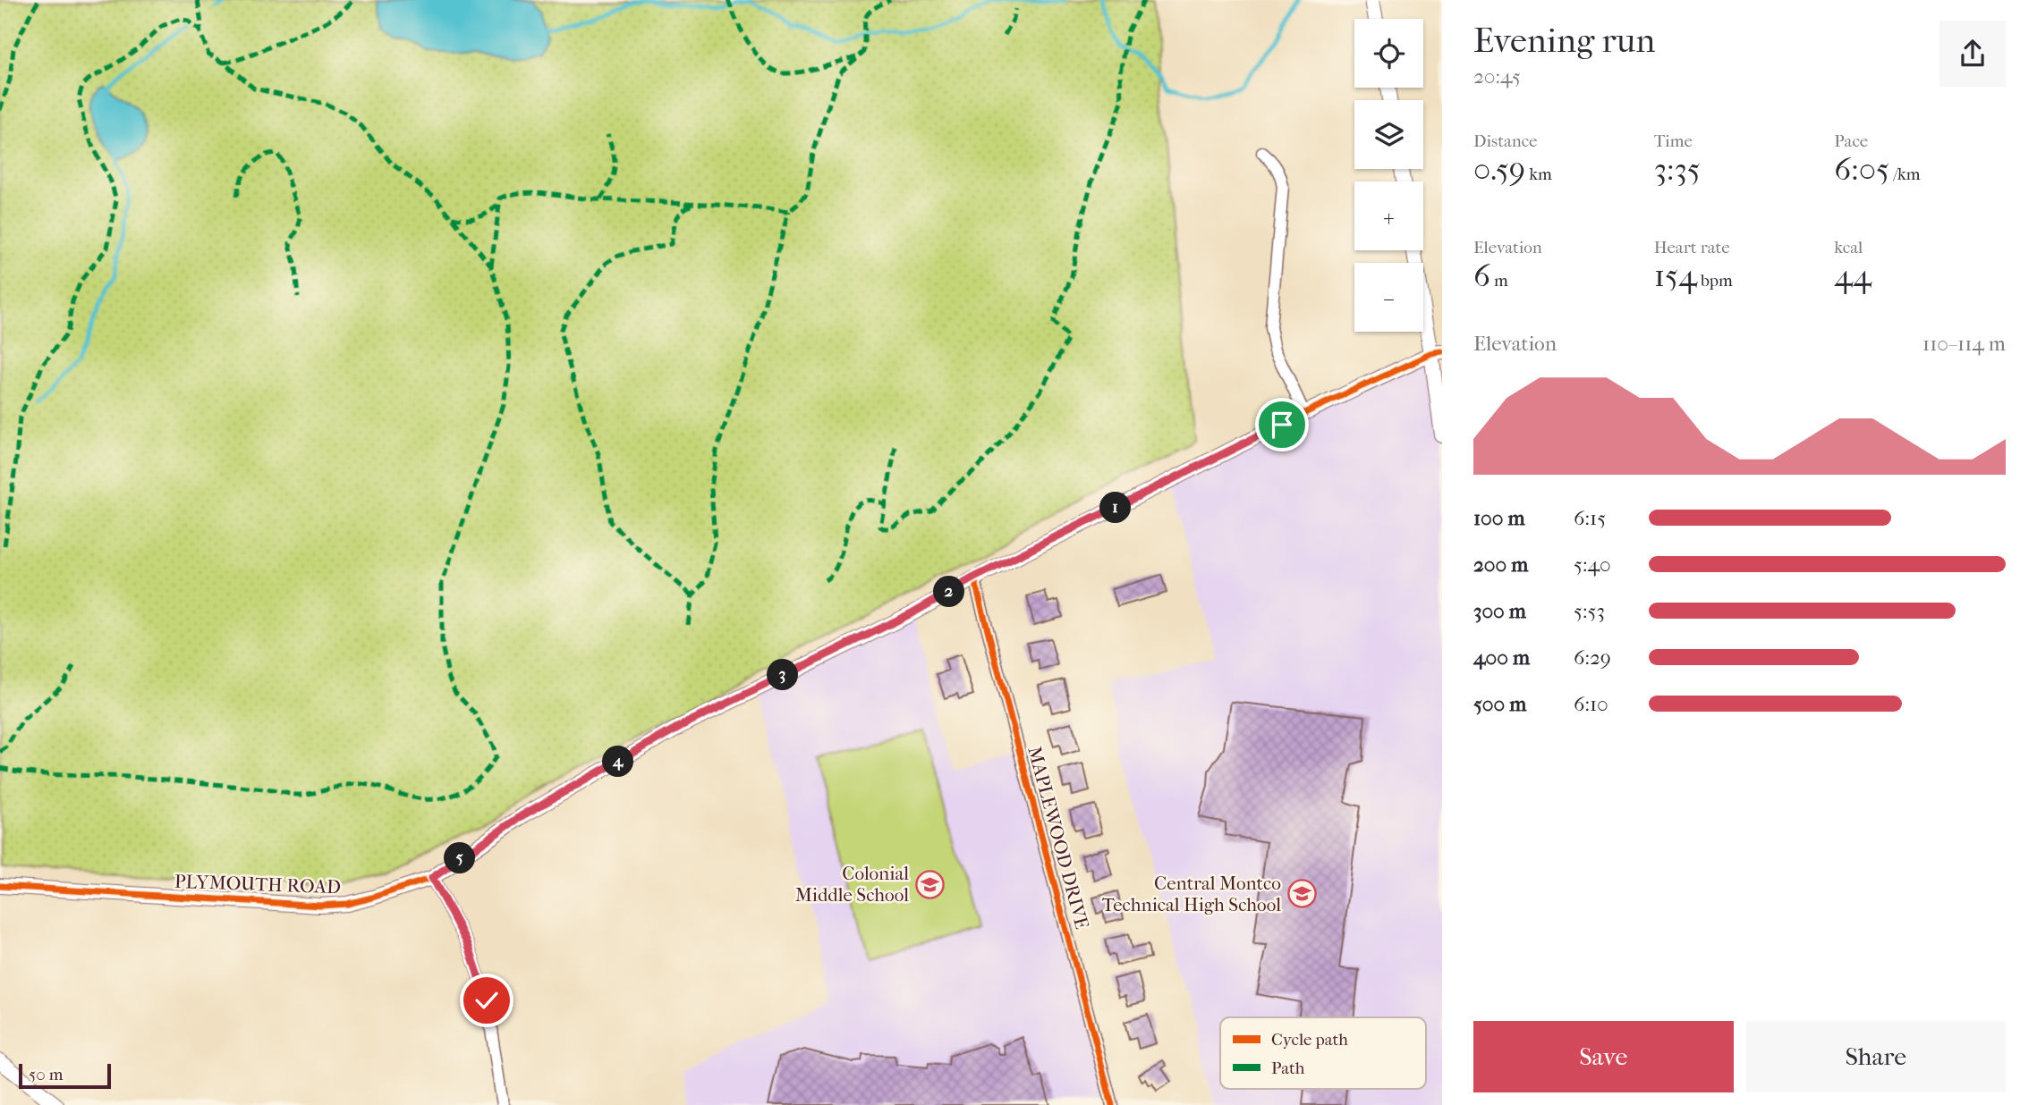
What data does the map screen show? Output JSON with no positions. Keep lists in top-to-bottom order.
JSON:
{
  "streets": {
    "street": ["MAPLEWOOD DRIVE", "PLYMOUTH ROAD"]
  },
  "crossings": [
    ["MAPLEWOOD DRIVE", "PLYMOUTH ROAD"]
  ],
  "places": {
    "school or university": ["Colonial Middle School", "Central Montco Technical High School"]
  },
  "legend": ["Cycle path", "Path"],
  "scale_bar": "50 m",
  "page": {
    "heading": ["Evening run", "20:45"],
    "map_buttons": ["+", "−"],
    "stats": [
      ["Distance", "0.59 km"],
      ["Time", "3:35"],
      ["Pace", "6:05 /km"],
      ["Elevation", "6 m"],
      ["Heart rate", "154 bpm"],
      ["kcal", "44"]
    ],
    "chart": ["Elevation", "110–114 m"],
    "pins": [
      "1",
      "2",
      "3",
      "4",
      "5"
    ],
    "list": [
      {
        "name": "100 m",
        "note": "6:15"
      },
      {
        "name": "200 m",
        "note": "5:40"
      },
      {
        "name": "300 m",
        "note": "5:53"
      },
      {
        "name": "400 m",
        "note": "6:29"
      },
      {
        "name": "500 m",
        "note": "6:10"
      }
    ],
    "buttons": ["Save", "Share"],
    "scale": "50 m"
  }
}
